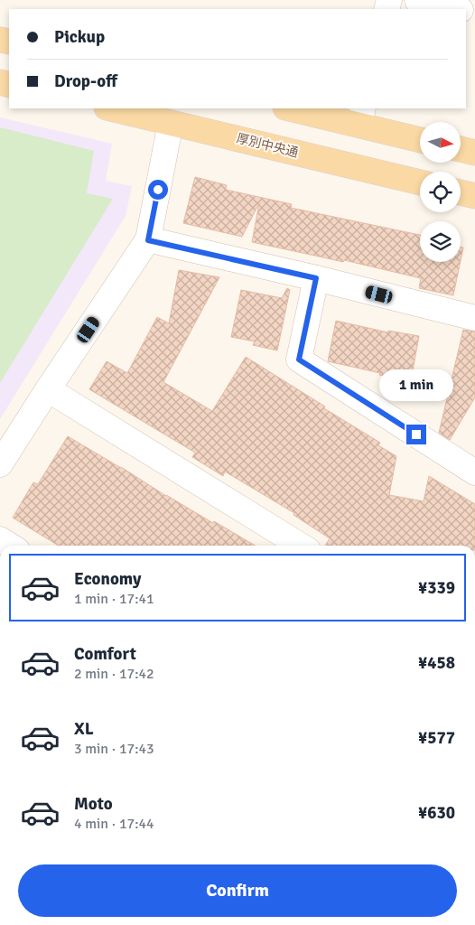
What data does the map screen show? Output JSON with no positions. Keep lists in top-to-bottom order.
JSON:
{
  "streets": {
    "main road": ["厚別中央通"]
  },
  "north": "right",
  "page": {
    "banner": ["Pickup", "Drop-off"],
    "bubble": "1 min",
    "list": [
      {
        "name": "Economy",
        "note": "1 min · 17:41",
        "value": "¥339"
      },
      {
        "name": "Comfort",
        "note": "2 min · 17:42",
        "value": "¥458"
      },
      {
        "name": "XL",
        "note": "3 min · 17:43",
        "value": "¥577"
      },
      {
        "name": "Moto",
        "note": "4 min · 17:44",
        "value": "¥630"
      }
    ],
    "buttons": "Confirm"
  }
}
